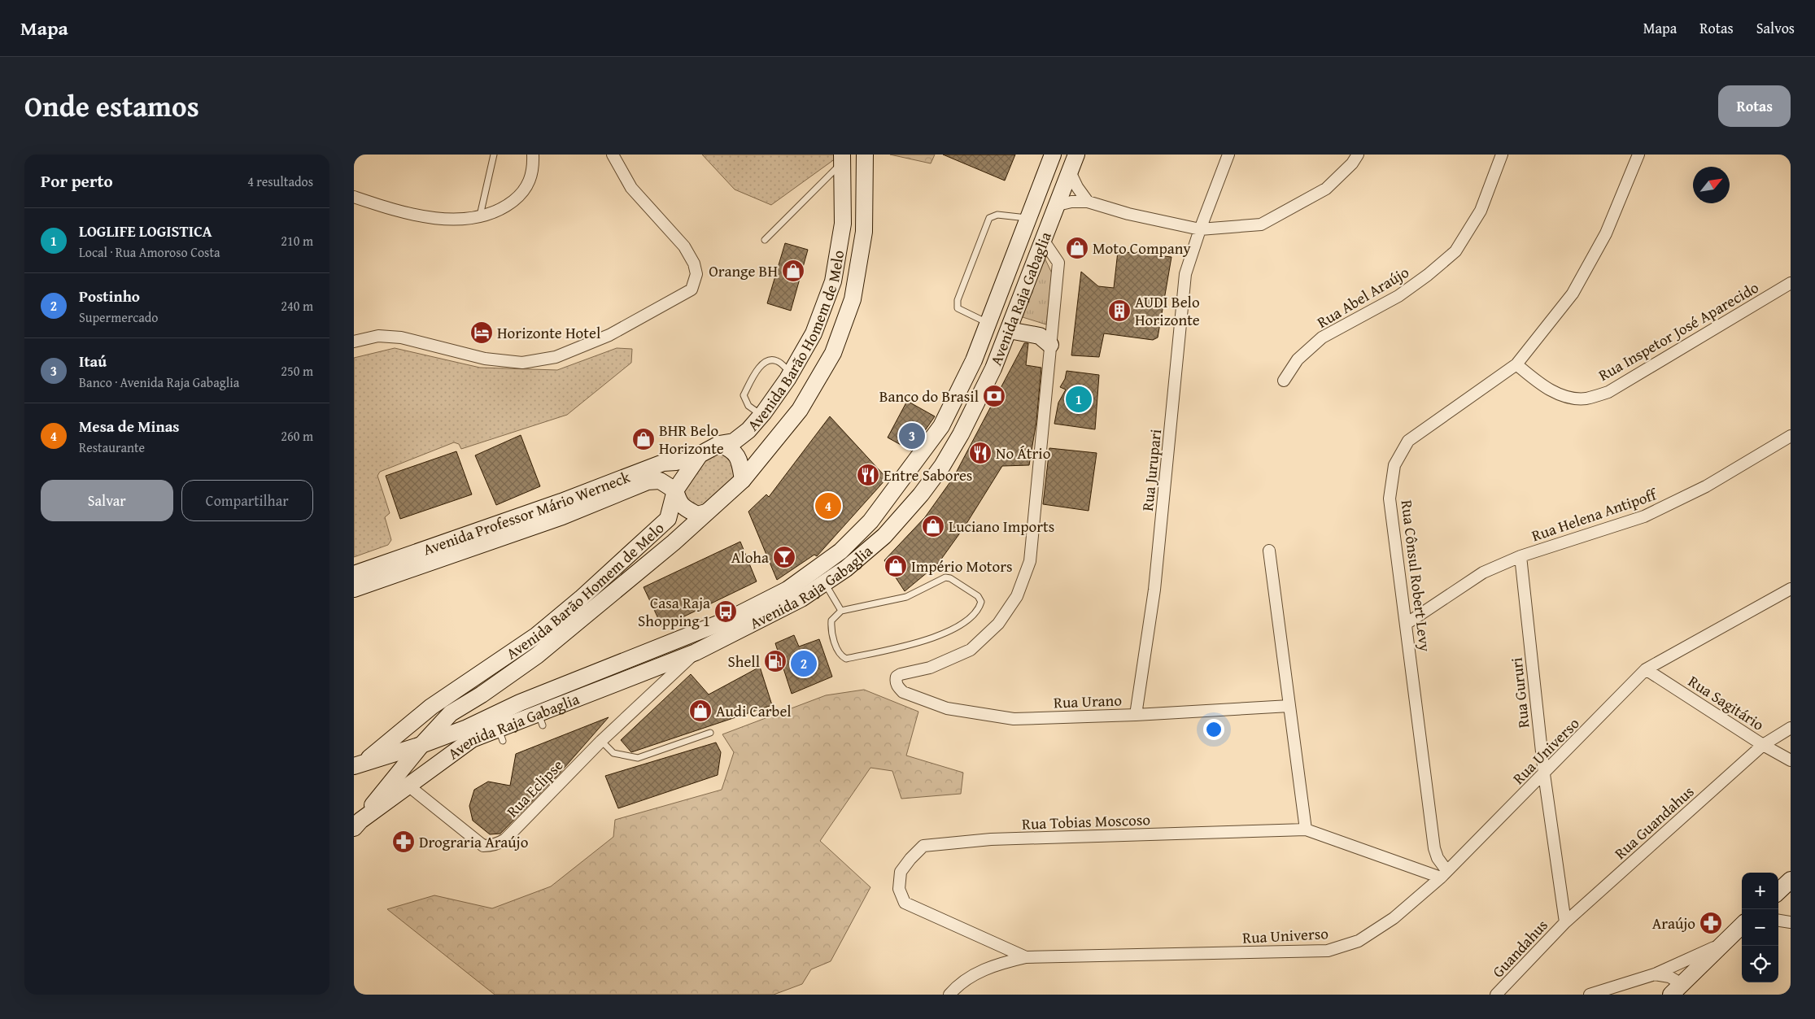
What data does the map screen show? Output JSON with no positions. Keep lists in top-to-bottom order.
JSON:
{
  "streets": {
    "main road": ["Avenida Raja Gabaglia", "Avenida Barão Homem de Melo", "Avenida Professor Mário Werneck"],
    "street": [
      "Rua Abel Araújo",
      "Rua Inspetor José Aparecido",
      "Rua Jurupari",
      "Rua Helena Antipoff",
      "Rua Cônsul Robert Levy",
      "Rua Gururi",
      "Rua Urano",
      "Rua Sagitário",
      "Rua Universo",
      "Rua Eclipse",
      "Rua Tobias Moscoso",
      "Rua Guandahus",
      "Guandahus"
    ]
  },
  "crossings": [
    ["Avenida Raja Gabaglia", "Avenida Barão Homem de Melo"],
    ["Avenida Raja Gabaglia", "Rua Eclipse"],
    ["Rua Inspetor José Aparecido", "Rua Cônsul Robert Levy"],
    ["Avenida Barão Homem de Melo", "Avenida Professor Mário Werneck"],
    ["Rua Jurupari", "Rua Urano"],
    ["Rua Helena Antipoff", "Rua Cônsul Robert Levy"],
    ["Rua Helena Antipoff", "Rua Gururi"],
    ["Rua Cônsul Robert Levy", "Rua Universo"],
    ["Rua Cônsul Robert Levy", "Rua Tobias Moscoso"],
    ["Rua Gururi", "Rua Universo"],
    ["Rua Gururi", "Rua Guandahus"],
    ["Rua Gururi", "Guandahus"],
    ["Rua Sagitário", "Rua Universo"],
    ["Rua Sagitário", "Rua Guandahus"],
    ["Rua Universo", "Rua Tobias Moscoso"],
    ["Rua Guandahus", "Guandahus"]
  ],
  "places": {
    "shop": [
      "Moto Company",
      "Orange BH",
      "BHR Belo Horizonte",
      "Luciano Imports",
      "Império Motors",
      "Audi Carbel"
    ],
    "building": ["AUDI Belo Horizonte"],
    "hotel": ["Horizonte Hotel"],
    "bank": ["Banco do Brasil"],
    "restaurant": ["No Átrio", "Entre Sabores"],
    "bar": ["Aloha"],
    "bus stop": ["Casa Raja Shopping 1"],
    "fuel station": ["Shell"],
    "pharmacy": ["Drograria Araújo", "Araújo"]
  },
  "north": "top right",
  "page": {
    "header": "Mapa",
    "nav": ["Mapa", "Rotas", "Salvos"],
    "title": "Onde estamos",
    "buttons": [
      "Rotas",
      ["Salvar", "Compartilhar"]
    ],
    "heading": ["Por perto", "4 resultados"],
    "list": [
      {
        "mark": "1",
        "name": "LOGLIFE LOGISTICA",
        "note": "Local · Rua Amoroso Costa",
        "value": "210 m"
      },
      {
        "mark": "2",
        "name": "Postinho",
        "note": "Supermercado",
        "value": "240 m"
      },
      {
        "mark": "3",
        "name": "Itaú",
        "note": "Banco · Avenida Raja Gabaglia",
        "value": "250 m"
      },
      {
        "mark": "4",
        "name": "Mesa de Minas",
        "note": "Restaurante",
        "value": "260 m"
      }
    ],
    "pins": [
      "1",
      "3",
      "4",
      "2"
    ],
    "map_buttons": ["+", "−"]
  }
}
